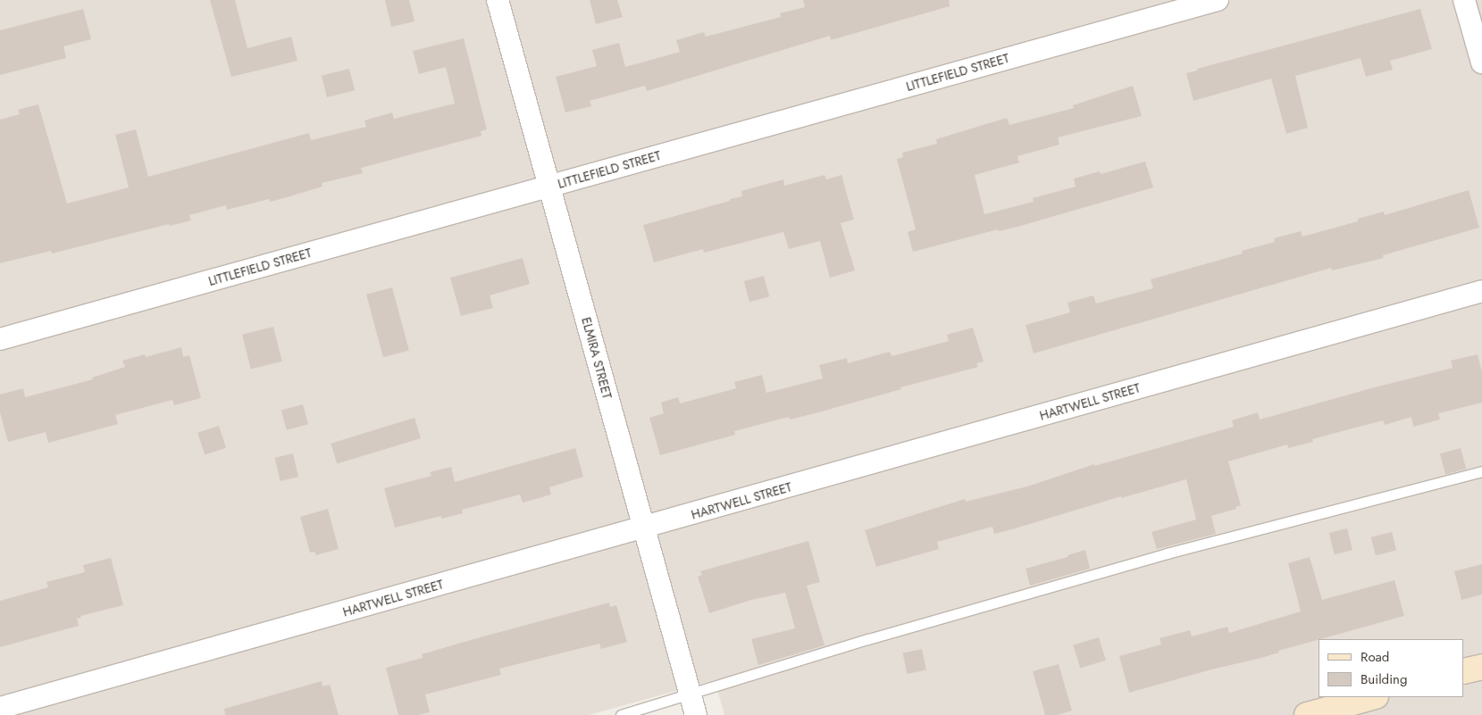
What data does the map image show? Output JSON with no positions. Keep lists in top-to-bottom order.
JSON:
{
  "streets": {
    "street": ["LITTLEFIELD STREET", "ELMIRA STREET", "HARTWELL STREET"]
  },
  "crossings": [
    ["LITTLEFIELD STREET", "ELMIRA STREET"],
    ["ELMIRA STREET", "HARTWELL STREET"]
  ],
  "legend": ["Road", "Building"]
}
